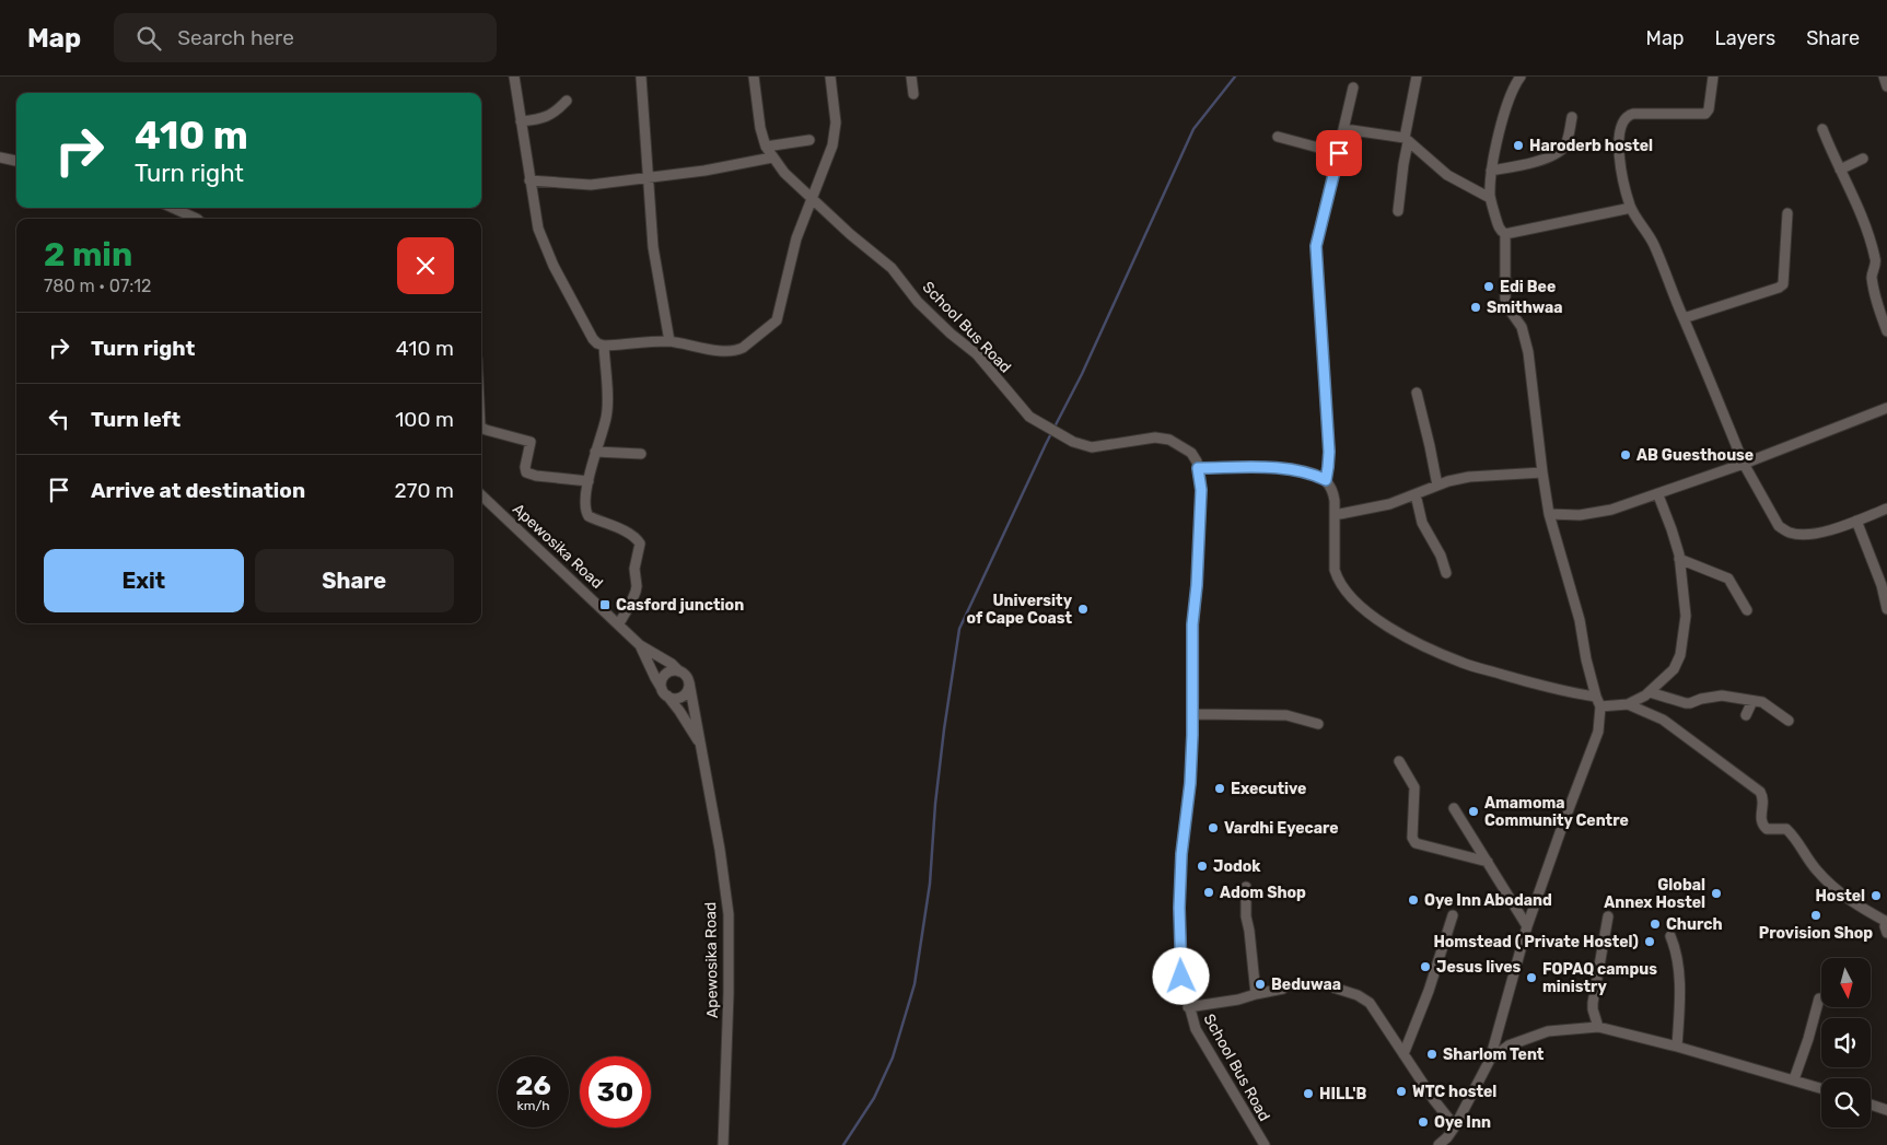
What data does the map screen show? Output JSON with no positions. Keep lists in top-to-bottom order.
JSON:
{
  "streets": {
    "street": ["School Bus Road", "Apewosika Road"]
  },
  "places": {
    "other": [
      "Haroderb hostel",
      "Edi Bee",
      "Smithwaa",
      "AB Guesthouse",
      "University of Cape Coast",
      "Executive",
      "Amamoma Community Centre",
      "Vardhi Eyecare",
      "Jodok",
      "Adom Shop",
      "Global Annex Hostel",
      "Hostel",
      "Oye Inn Abodand",
      "Provision Shop",
      "Church",
      "Homstead ( Private Hostel)",
      "Jesus lives",
      "FOPAQ campus ministry",
      "Beduwaa",
      "Sharlom Tent",
      "WTC hostel",
      "HILL'B",
      "Oye Inn"
    ],
    "transit": ["Casford junction"]
  },
  "north": "bottom",
  "page": {
    "header": "Map",
    "search": "Search here",
    "nav": ["Map", "Layers", "Share"],
    "turn": ["410 m", "Turn right"],
    "heading": ["2 min", "780 m · 07:12"],
    "list": [
      {
        "name": "Turn right",
        "value": "410 m"
      },
      {
        "name": "Turn left",
        "value": "100 m"
      },
      {
        "name": "Arrive at destination",
        "value": "270 m"
      }
    ],
    "buttons": ["Exit", "Share"],
    "speed": "26 km/h",
    "limit": "30"
  }
}
